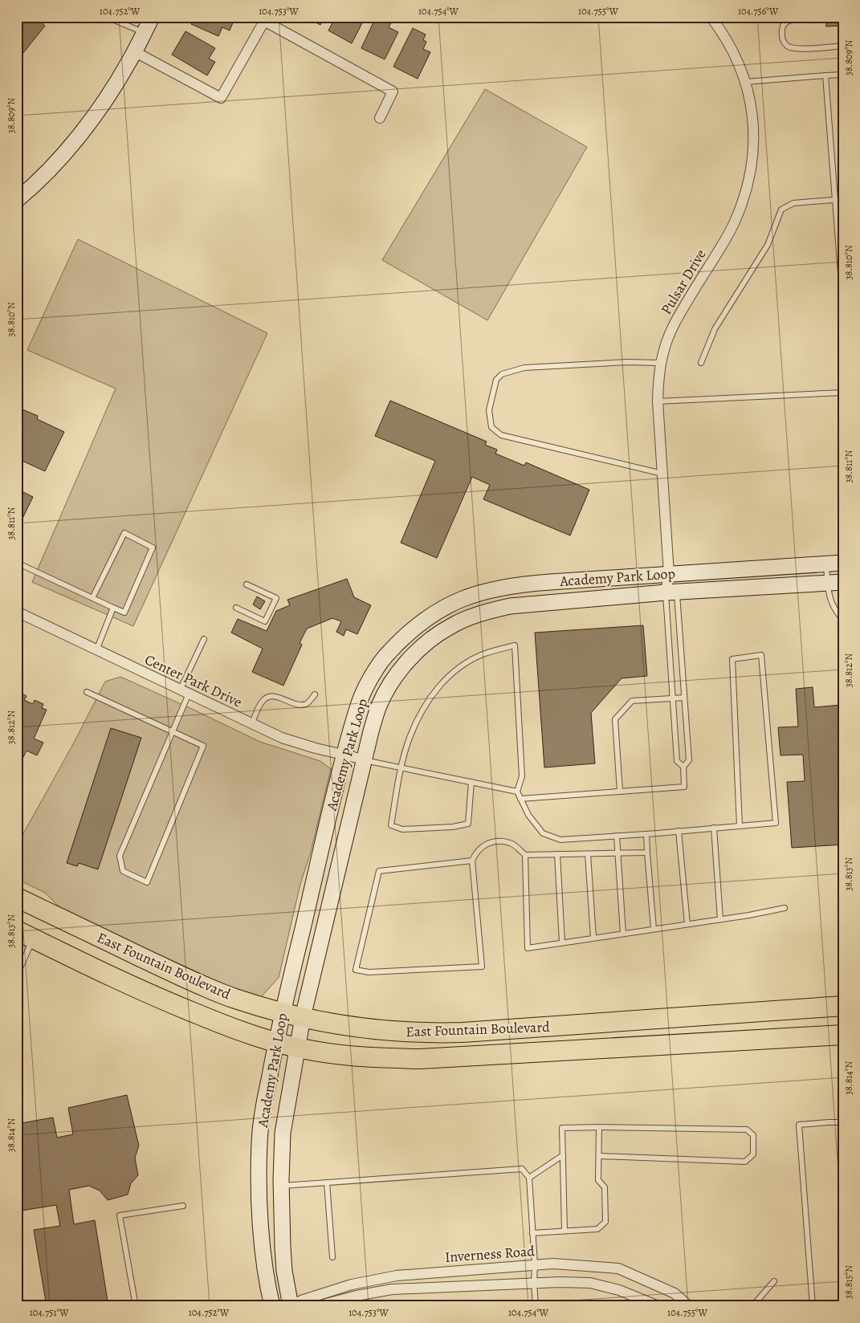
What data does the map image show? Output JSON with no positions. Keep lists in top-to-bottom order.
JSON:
{
  "streets": {
    "highway": ["East Fountain Boulevard"],
    "street": [
      "Pulsar Drive",
      "Academy Park Loop",
      "Center Park Drive",
      "Inverness Road"
    ]
  },
  "crossings": [
    ["Pulsar Drive", "Academy Park Loop"],
    ["Academy Park Loop", "Center Park Drive"],
    ["Academy Park Loop", "East Fountain Boulevard"],
    ["Academy Park Loop", "Inverness Road"]
  ],
  "coordinates": [
    "104.752°W",
    "104.753°W",
    "104.754°W",
    "104.755°W",
    "104.756°W",
    "38.809°N",
    "38.810°N",
    "38.811°N",
    "38.812°N",
    "38.813°N",
    "38.814°N",
    "38.815°N",
    "104.751°W"
  ]
}
